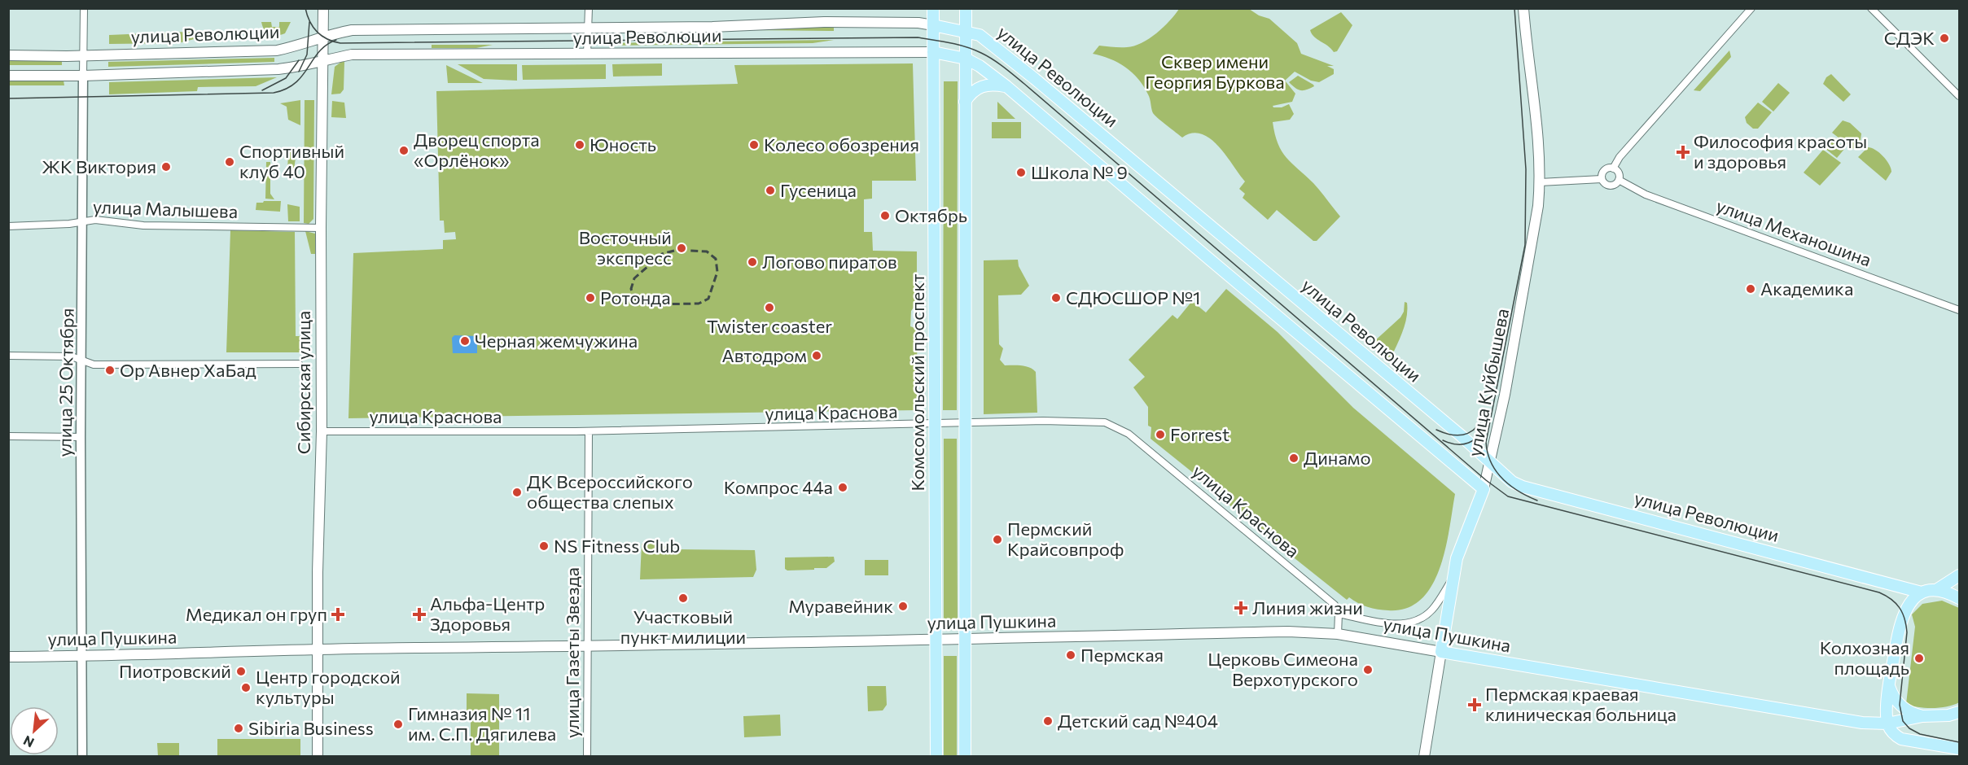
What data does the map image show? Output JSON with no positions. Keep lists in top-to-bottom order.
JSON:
{
  "streets": {
    "main road": [
      "улица Революции",
      "Сибирская улица",
      "Комсомольский проспект",
      "улица Куйбышева",
      "улица Пушкина"
    ],
    "street": [
      "улица Малышева",
      "улица Механошина",
      "улица 25 Октября",
      "улица Краснова",
      "улица Газеты Звезда"
    ]
  },
  "crossings": [
    ["улица Революции", "улица 25 Октября"],
    ["улица Революции", "Сибирская улица"],
    ["улица Революции", "Комсомольский проспект"],
    ["улица Революции", "улица Куйбышева"],
    ["улица Малышева", "улица 25 Октября"],
    ["улица Малышева", "Сибирская улица"],
    ["улица Механошина", "улица Куйбышева"],
    ["улица 25 Октября", "улица Пушкина"],
    ["Сибирская улица", "улица Краснова"],
    ["Сибирская улица", "улица Пушкина"],
    ["Комсомольский проспект", "улица Краснова"],
    ["Комсомольский проспект", "улица Пушкина"],
    ["улица Куйбышева", "улица Пушкина"],
    ["улица Краснова", "улица Газеты Звезда"],
    ["улица Пушкина", "улица Газеты Звезда"]
  ],
  "parks": ["Сквер имени Георгия Буркова"],
  "places": {
    "other": [
      "СДЭК",
      "Юность",
      "Колесо обозрения",
      "Дворец спорта «Орлёнок»",
      "Спортивный клуб 40",
      "ЖК Виктория",
      "Школа № 9",
      "Гусеница",
      "Октябрь",
      "Восточный экспресс",
      "Логово пиратов",
      "Академика",
      "Ротонда",
      "СДЮСШОР №1",
      "Twister coaster",
      "Черная жемчужина",
      "Автодром",
      "Ор Авнер ХаБад",
      "Forrest",
      "Динамо",
      "Компрос 44а",
      "ДК Всероссийского общества слепых",
      "Пермский Крайсовпроф",
      "NS Fitness Club",
      "Участковый пункт милиции",
      "Муравейник",
      "Пермская",
      "Колхозная площадь",
      "Церковь Симеона Верхотурского",
      "Пиотровский",
      "Центр городской культуры",
      "Детский сад №404",
      "Гимназия № 11 им. С.П. Дягилева",
      "Sibiria Business"
    ],
    "health": [
      "Философия красоты и здоровья",
      "Линия жизни",
      "Медикал он груп",
      "Альфа-Центр Здоровья",
      "Пермская краевая клиническая больница"
    ]
  },
  "north": "bottom left"
}
